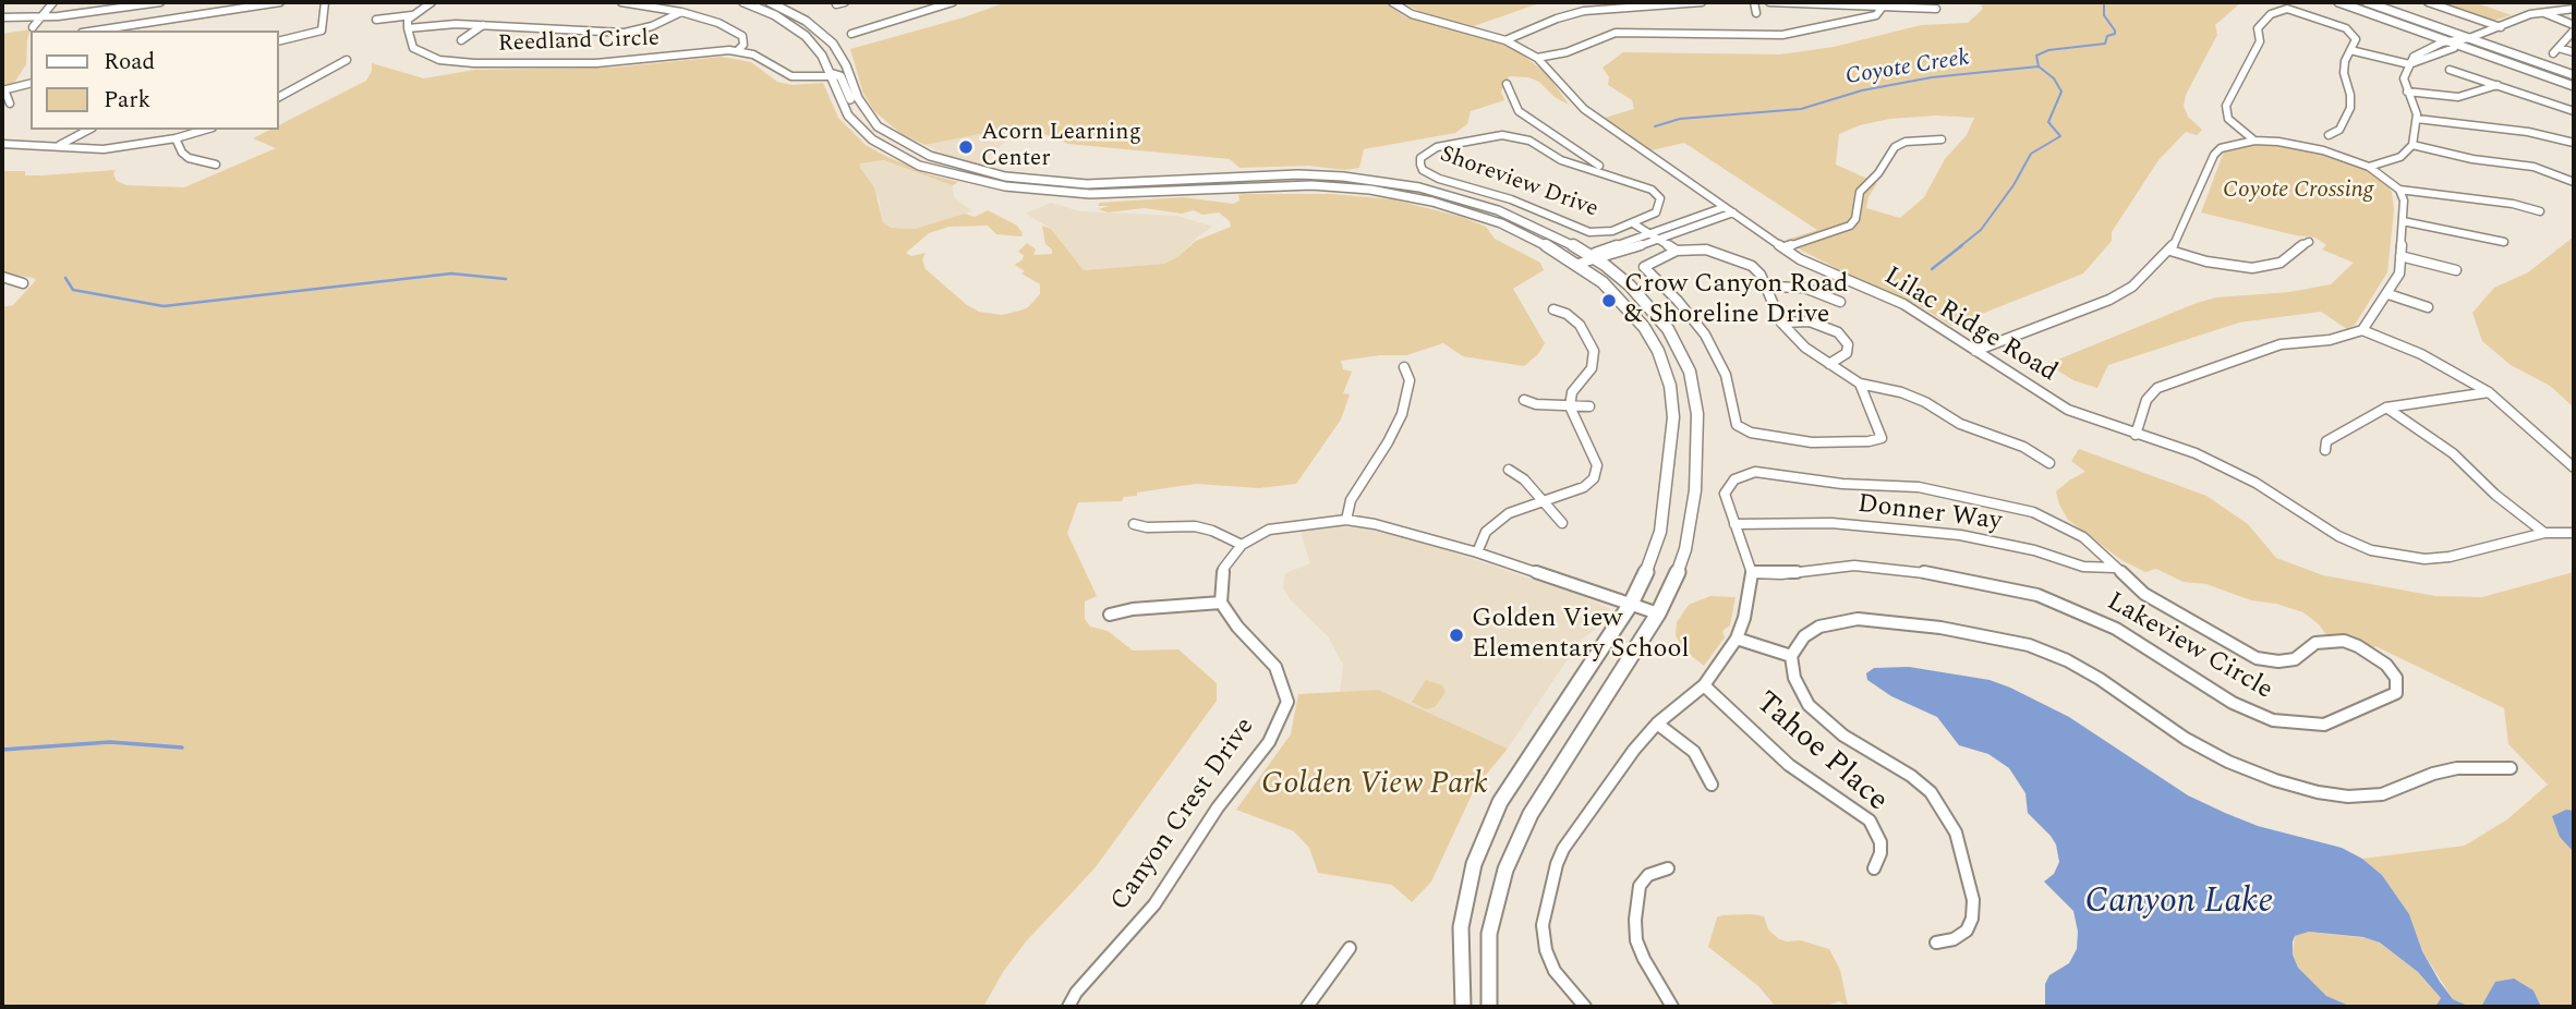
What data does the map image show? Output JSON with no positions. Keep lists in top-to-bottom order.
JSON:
{
  "streets": {
    "street": [
      "Reedland Circle",
      "Shoreview Drive",
      "Lilac Ridge Road",
      "Donner Way",
      "Lakeview Circle",
      "Tahoe Place",
      "Canyon Crest Drive"
    ]
  },
  "crossings": [
    ["Donner Way", "Lakeview Circle"]
  ],
  "water": ["Coyote Creek", "Canyon Lake"],
  "parks": ["Coyote Crossing", "Golden View Park"],
  "places": ["Acorn Learning Center", "Crow Canyon Road & Shoreline Drive", "Golden View Elementary School"],
  "legend": ["Road", "Park"]
}
